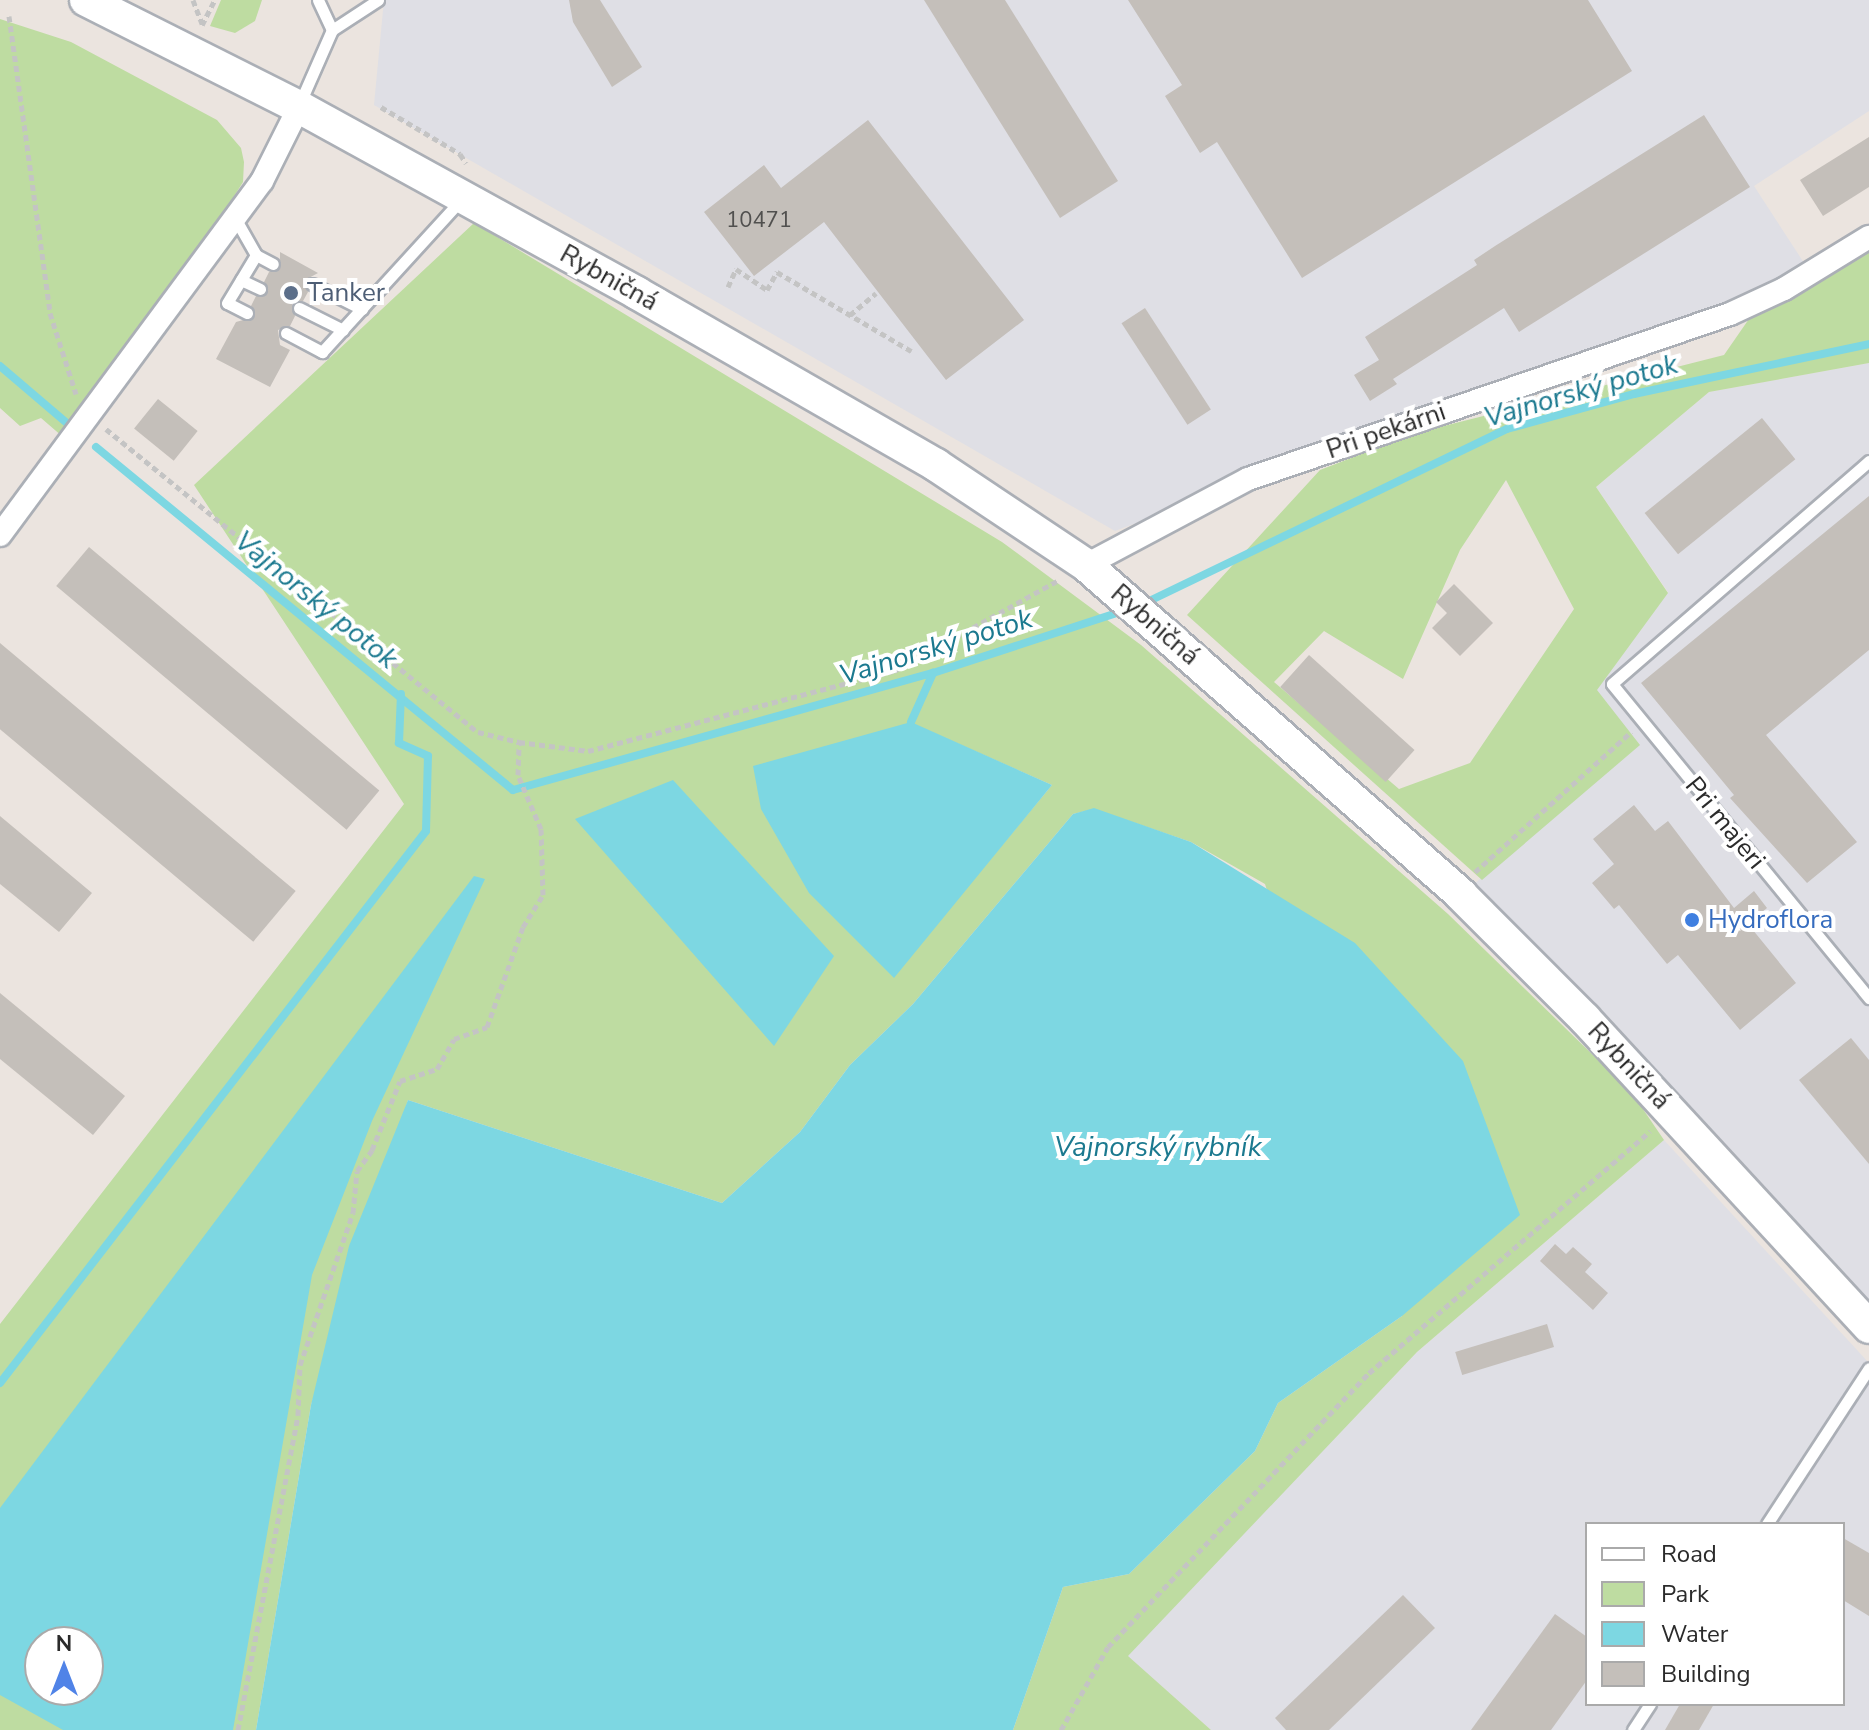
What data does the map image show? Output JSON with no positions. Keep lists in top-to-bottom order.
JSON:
{
  "streets": {
    "main road": ["Rybničná"],
    "street": ["Pri pekárni"],
    "lane": ["Pri majeri"]
  },
  "crossings": [
    ["Rybničná", "Pri pekárni"]
  ],
  "water": ["Vajnorský potok", "Vajnorský rybník"],
  "places": ["Tanker", "Hydroflora"],
  "house_numbers": ["10471"],
  "legend": [
    "Road",
    "Park",
    "Water",
    "Building"
  ],
  "north": "top"
}
